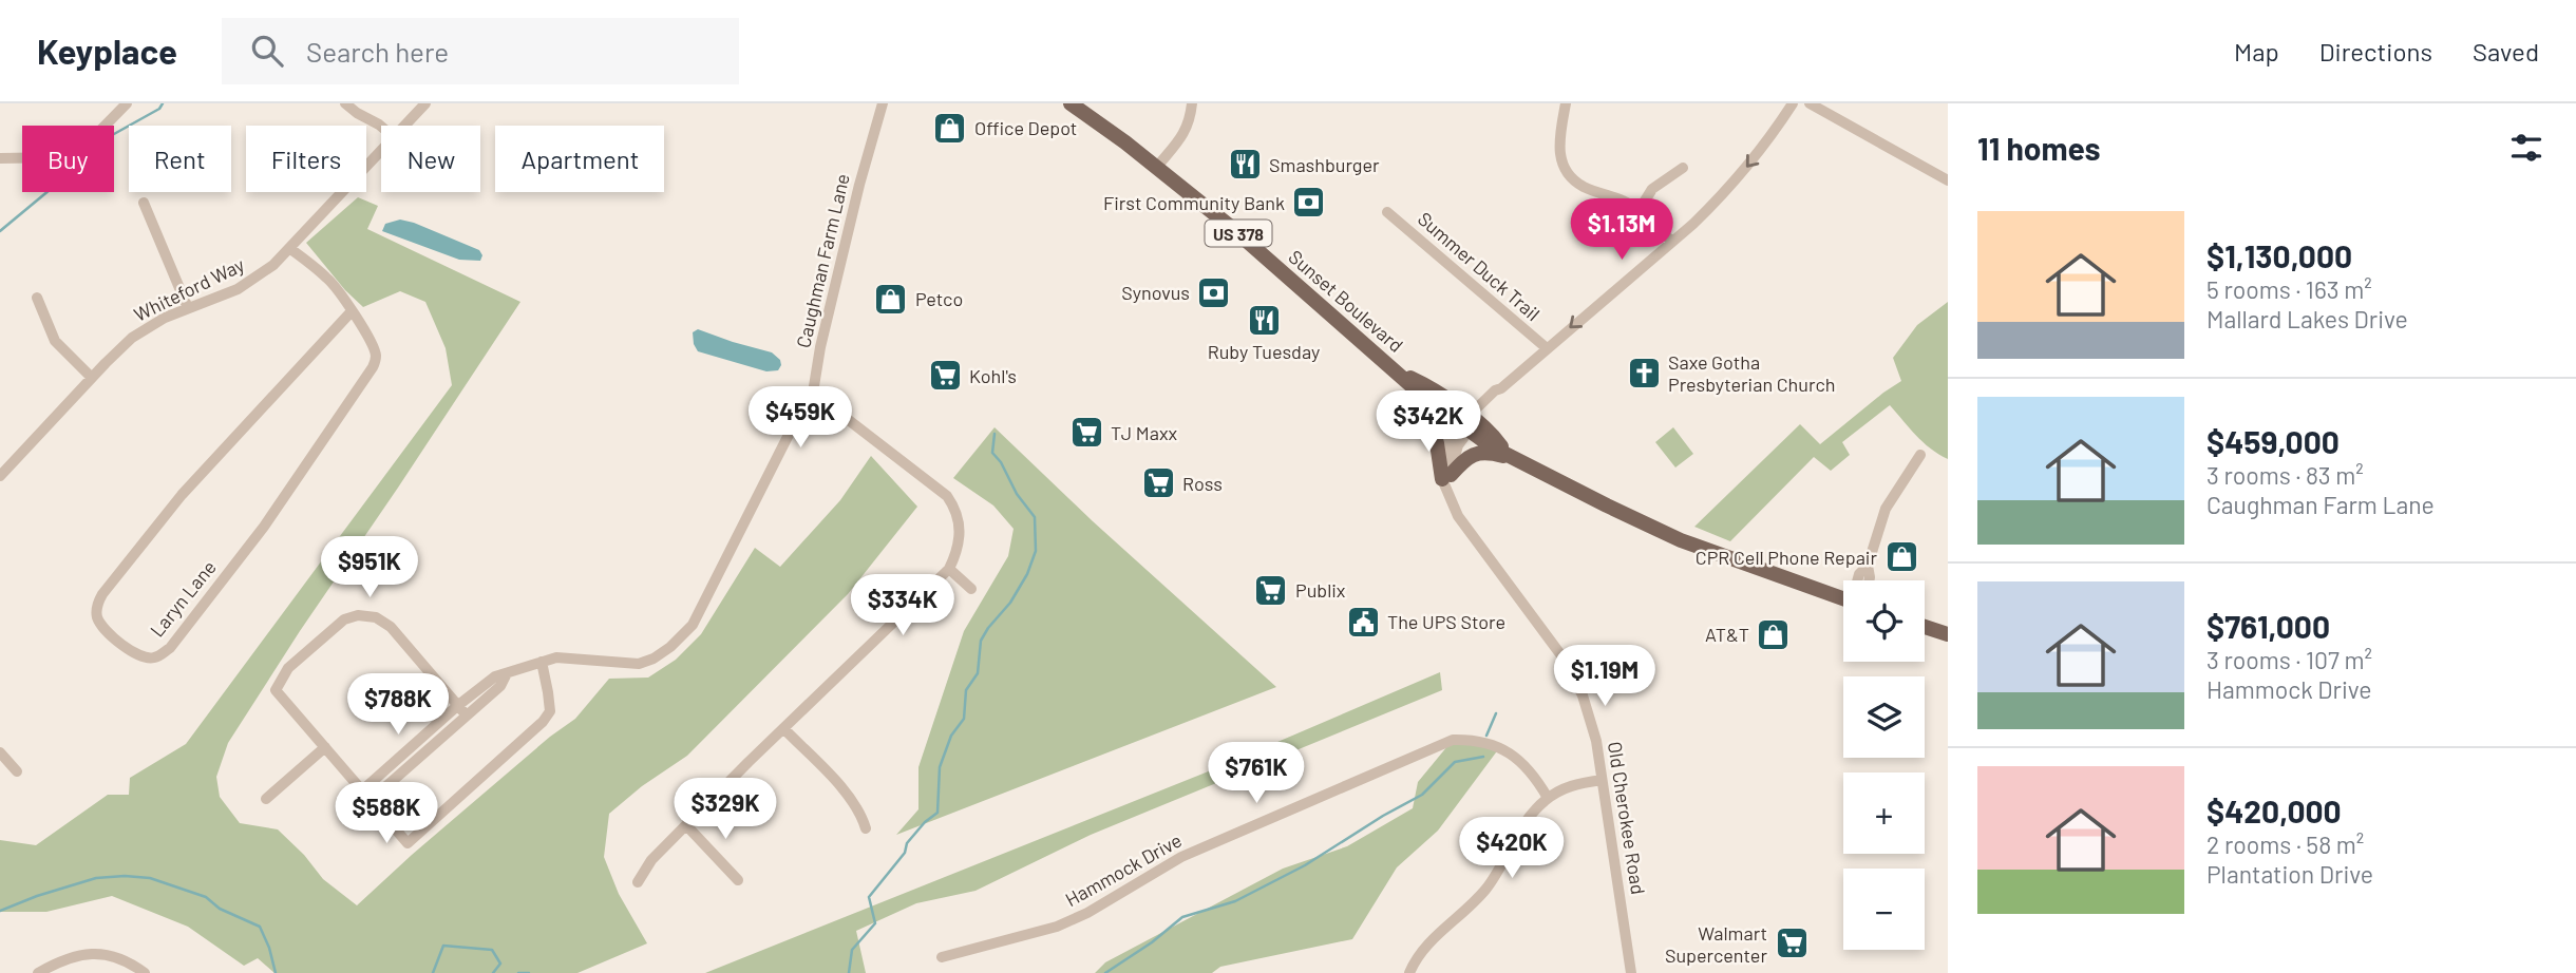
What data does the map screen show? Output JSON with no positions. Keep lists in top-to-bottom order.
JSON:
{
  "streets": {
    "main road": ["US 378", "Sunset Boulevard"],
    "street": [
      "Caughman Farm Lane",
      "Summer Duck Trail",
      "Whiteford Way",
      "Laryn Lane",
      "Old Cherokee Road",
      "Hammock Drive"
    ]
  },
  "crossings": [
    ["Whiteford Way", "Laryn Lane"]
  ],
  "places": {
    "shop": [
      "Office Depot",
      "Petco",
      "CPR Cell Phone Repair",
      "AT&T"
    ],
    "restaurant": ["Smashburger", "Ruby Tuesday"],
    "bank": ["First Community Bank", "Synovus"],
    "church": ["Saxe Gotha Presbyterian Church"],
    "supermarket": [
      "Kohl's",
      "TJ Maxx",
      "Ross",
      "Publix",
      "Walmart Supercenter"
    ],
    "public building": ["The UPS Store"]
  },
  "page": {
    "header": "Keyplace",
    "search": "Search here",
    "nav": ["Map", "Directions", "Saved"],
    "heading": "11 homes",
    "chip": [
      "Buy",
      "Rent",
      "Filters",
      "New",
      "Apartment"
    ],
    "list": [
      {
        "name": "$1,130,000",
        "note": "5 rooms · 163 m² · Mallard Lakes Drive"
      },
      {
        "name": "$459,000",
        "note": "3 rooms · 83 m² · Caughman Farm Lane"
      },
      {
        "name": "$761,000",
        "note": "3 rooms · 107 m² · Hammock Drive"
      },
      {
        "name": "$420,000",
        "note": "2 rooms · 58 m² · Plantation Drive"
      }
    ],
    "price": [
      "$1.13M",
      "$459K",
      "$342K",
      "$951K",
      "$334K",
      "$1.19M",
      "$788K",
      "$761K",
      "$329K",
      "$588K",
      "$420K"
    ],
    "map_buttons": ["+", "−"]
  }
}
